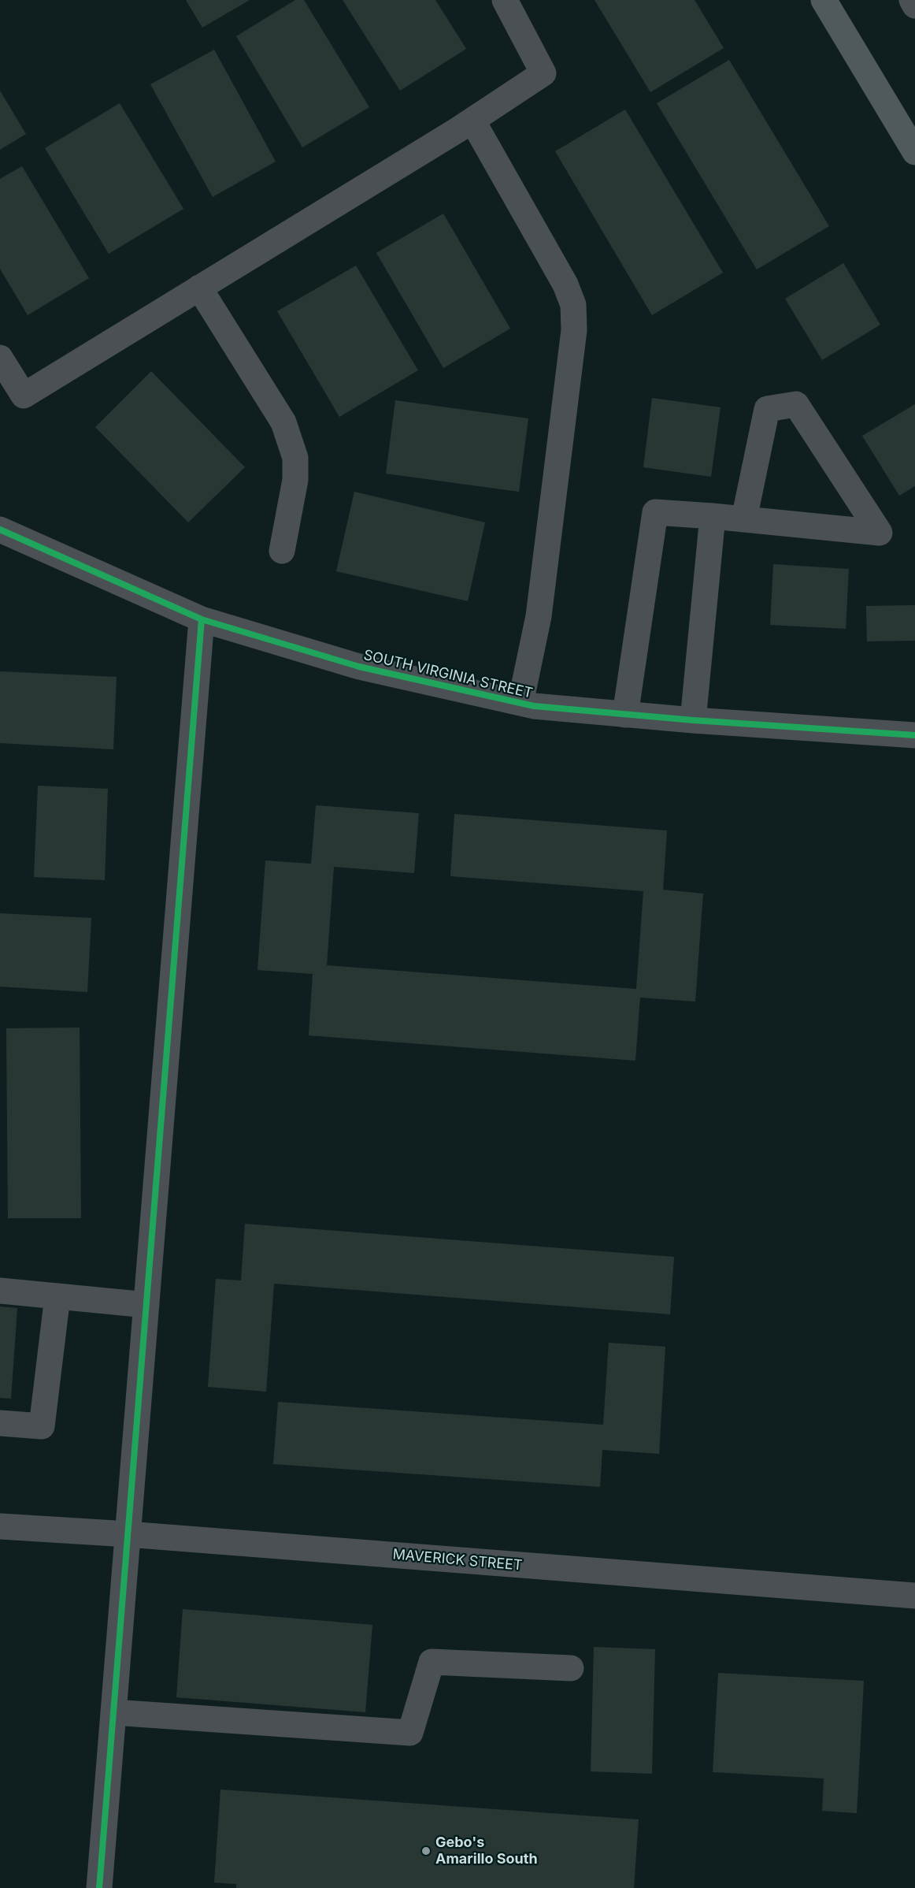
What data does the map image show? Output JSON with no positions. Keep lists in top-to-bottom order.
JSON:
{
  "streets": {
    "street": ["SOUTH VIRGINIA STREET", "MAVERICK STREET"]
  },
  "places": ["Gebo's Amarillo South"]
}
